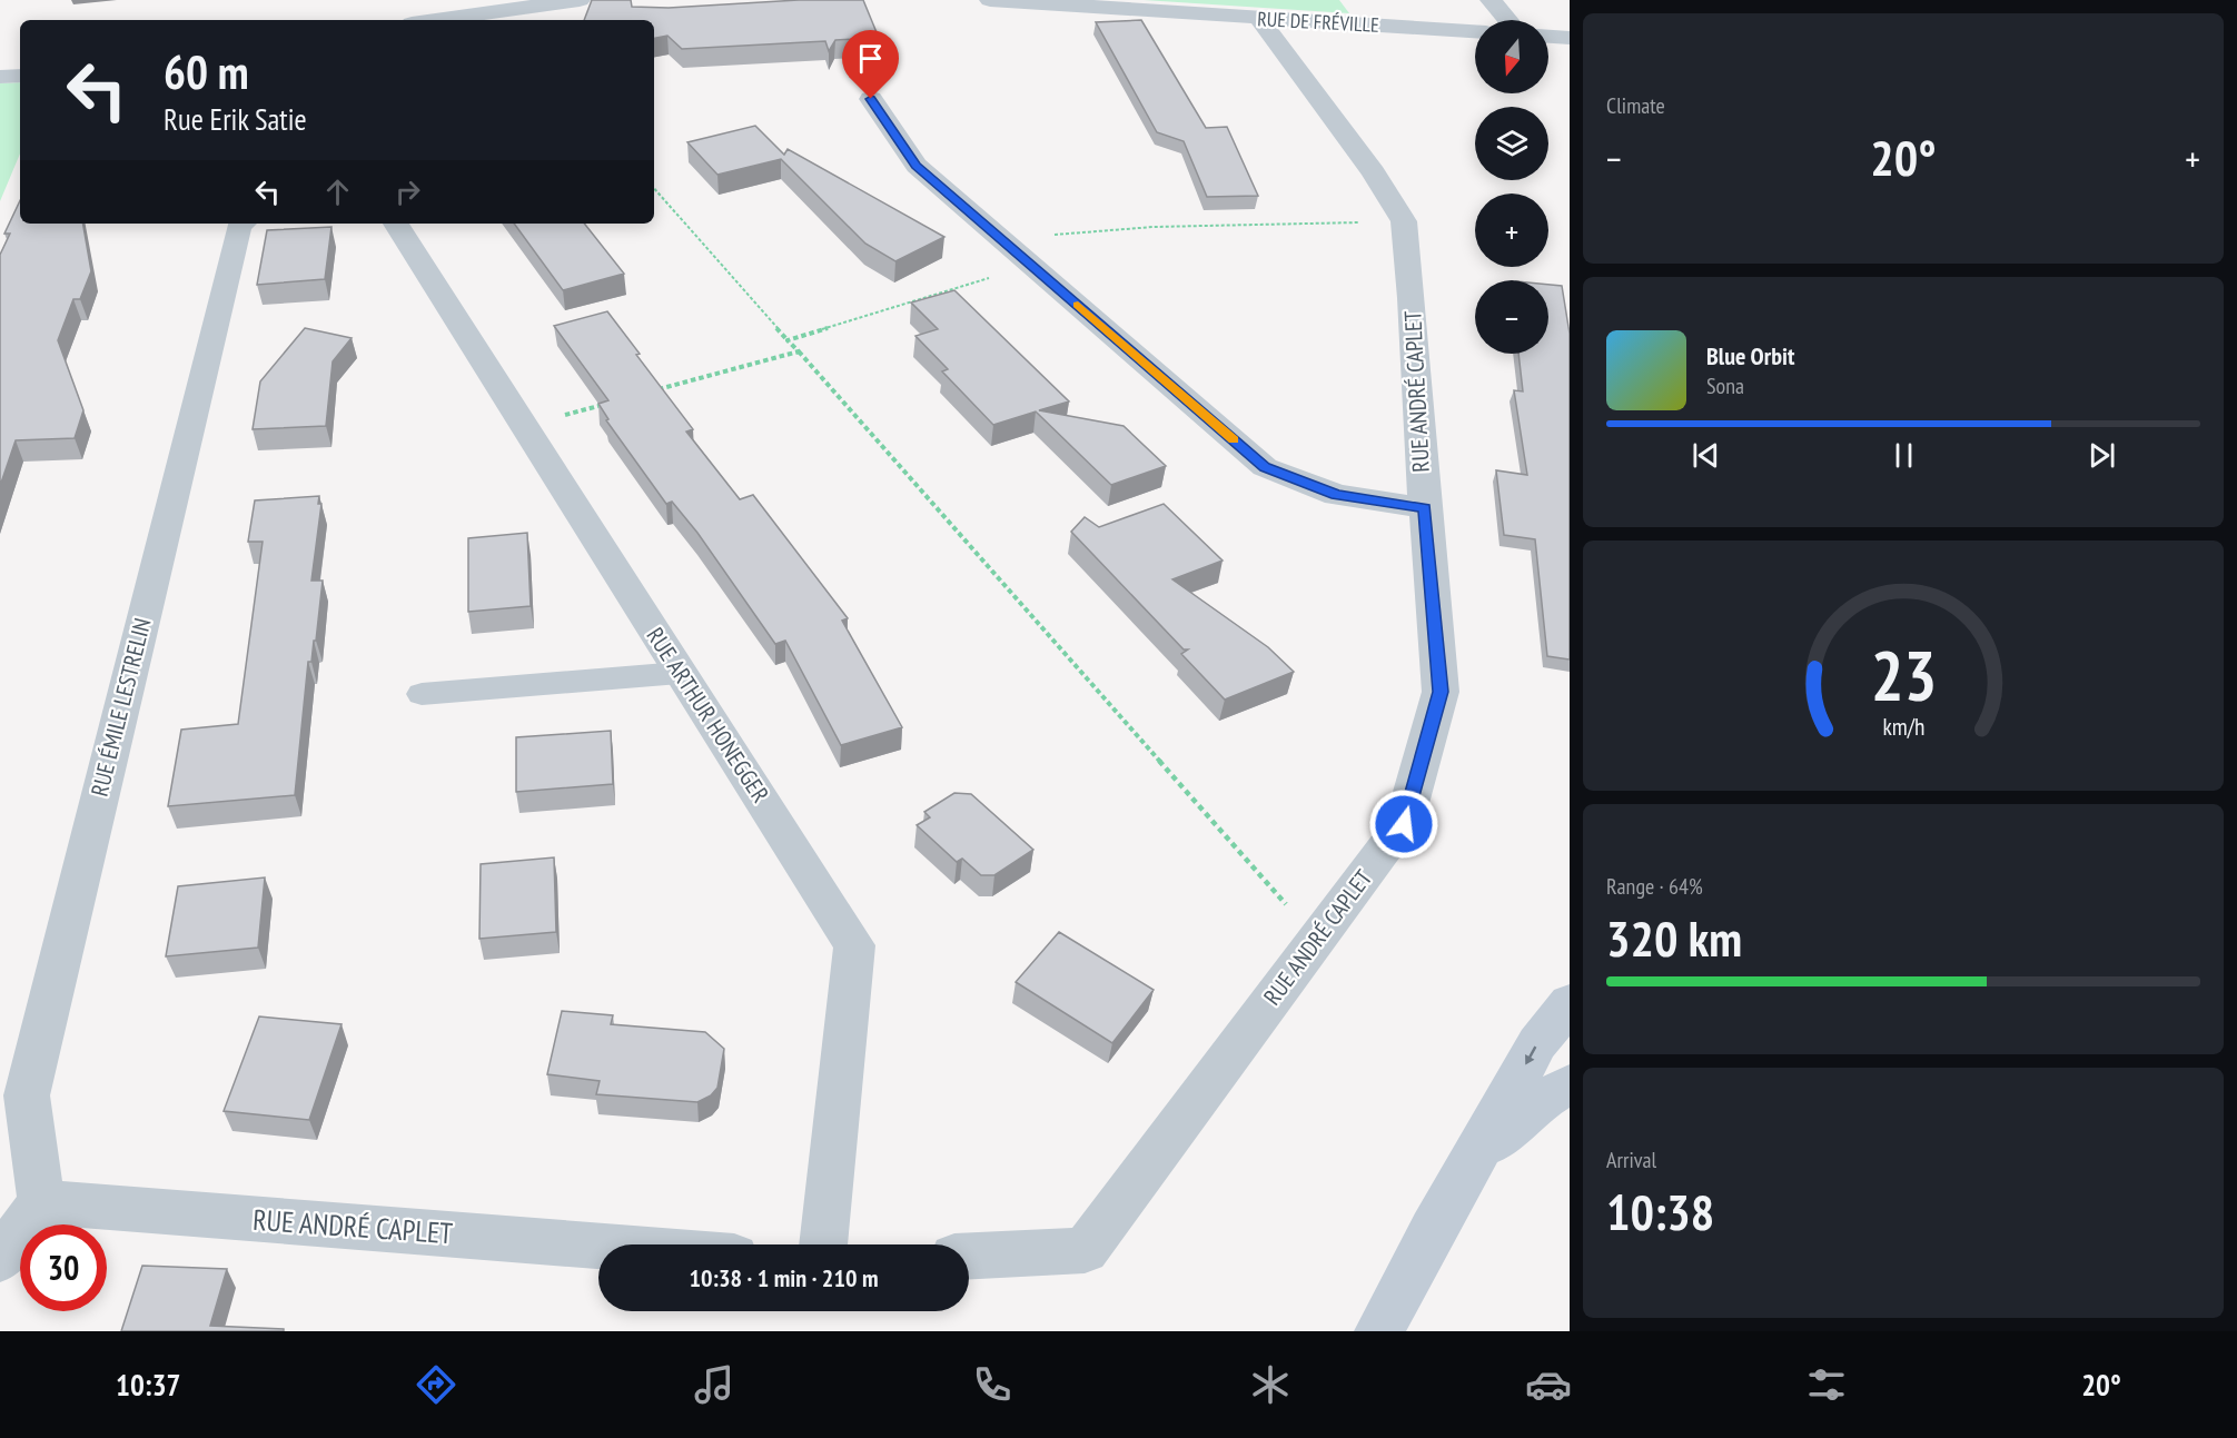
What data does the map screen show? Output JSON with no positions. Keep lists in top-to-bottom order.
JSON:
{
  "streets": {
    "street": [
      "RUE DE FRÉVILLE",
      "RUE ANDRÉ CAPLET",
      "RUE ÉMILE LESTRELIN",
      "RUE ARTHUR HONEGGER"
    ]
  },
  "crossings": [
    ["RUE DE FRÉVILLE", "RUE ANDRÉ CAPLET"],
    ["RUE ANDRÉ CAPLET", "RUE ÉMILE LESTRELIN"]
  ],
  "north": "bottom",
  "page": {
    "tile": [
      "Climate",
      ["Range · 64%", "320 km"],
      ["Arrival", "10:38"]
    ],
    "map_buttons": ["+", "−"],
    "turn": ["60 m", "Rue Erik Satie"],
    "heat": ["−", "20°", "+"],
    "song": ["Blue Orbit", "Sona"],
    "limit": "30",
    "trip": "10:38 · 1 min · 210 m",
    "tabs": ["10:37", "20°"],
    "gauge": ["23", "km/h"]
  }
}
